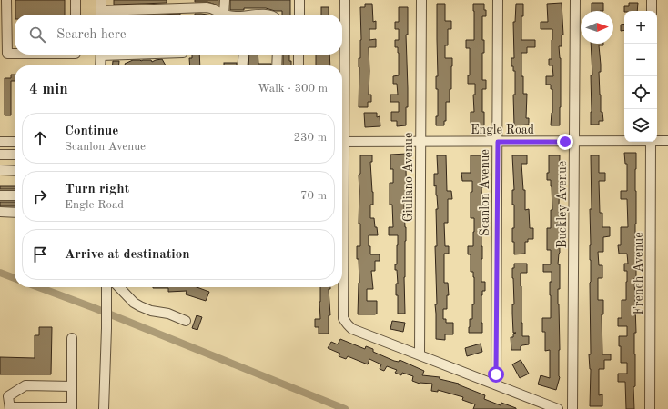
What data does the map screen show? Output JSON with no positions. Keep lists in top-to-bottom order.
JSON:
{
  "streets": {
    "street": [
      "Engle Road",
      "Giuliano Avenue",
      "Scanlon Avenue",
      "Buckley Avenue",
      "French Avenue"
    ]
  },
  "crossings": [
    ["Engle Road", "Giuliano Avenue"],
    ["Engle Road", "Scanlon Avenue"],
    ["Engle Road", "Buckley Avenue"]
  ],
  "north": "right",
  "page": {
    "map_buttons": ["+", "−"],
    "search": "Search here",
    "heading": ["4 min", "Walk · 300 m"],
    "list": [
      ["Continue", "Scanlon Avenue", "230 m"],
      ["Turn right", "Engle Road", "70 m"],
      "Arrive at destination"
    ]
  }
}
